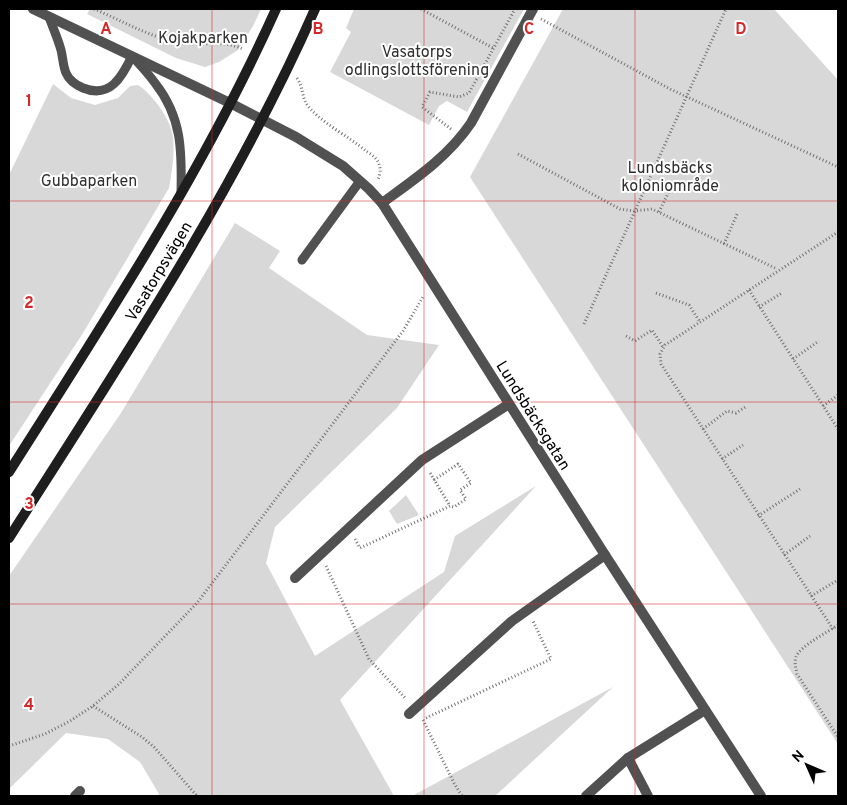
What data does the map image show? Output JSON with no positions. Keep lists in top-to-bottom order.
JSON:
{
  "streets": {
    "main road": ["Vasatorpsvägen"],
    "street": ["Lundsbäcksgatan"]
  },
  "crossings": [
    ["Vasatorpsvägen", "Lundsbäcksgatan"]
  ],
  "parks": [
    "Kojakparken",
    "Vasatorps odlingslottsförening",
    "Lundsbäcks koloniområde",
    "Gubbaparken"
  ],
  "north": "top left",
  "grid": {
    "columns": [
      "A",
      "B",
      "C",
      "D"
    ],
    "rows": [
      "1",
      "2",
      "3",
      "4"
    ]
  }
}
